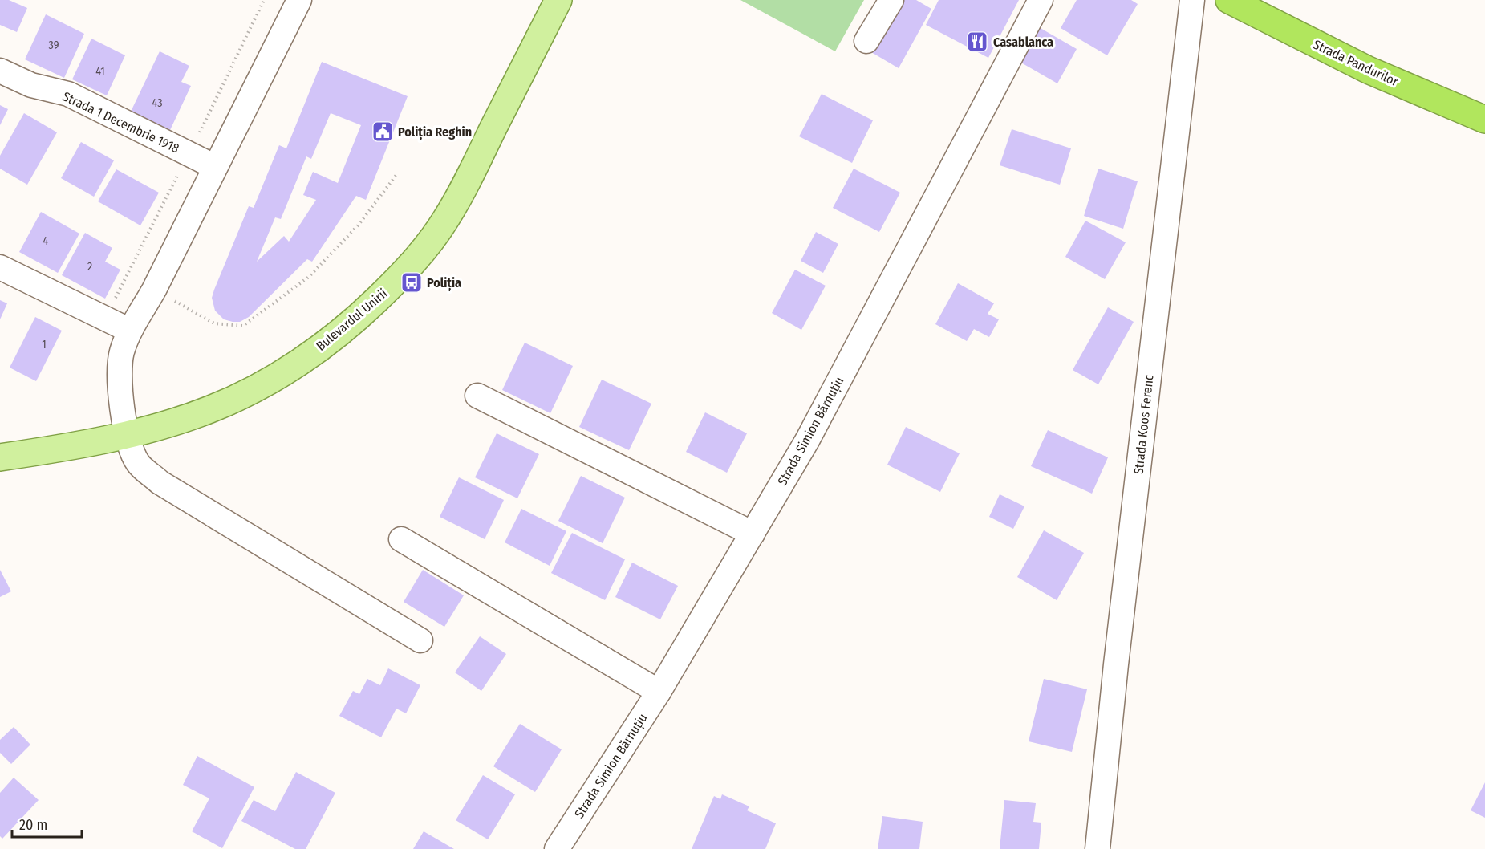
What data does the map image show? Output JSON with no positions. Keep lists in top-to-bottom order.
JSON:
{
  "streets": {
    "highway": ["Strada Pandurilor"],
    "main road": ["Bulevardul Unirii"],
    "street": ["Strada 1 Decembrie 1918", "Strada Koos Ferenc", "Strada Simion Bărnuțiu"]
  },
  "places": {
    "restaurant": ["Casablanca"],
    "public building": ["Poliția Reghin"],
    "bus stop": ["Poliția"]
  },
  "house_numbers": [
    "39",
    "41",
    "43",
    "4",
    "2",
    "1"
  ],
  "scale_bar": "20 m"
}
